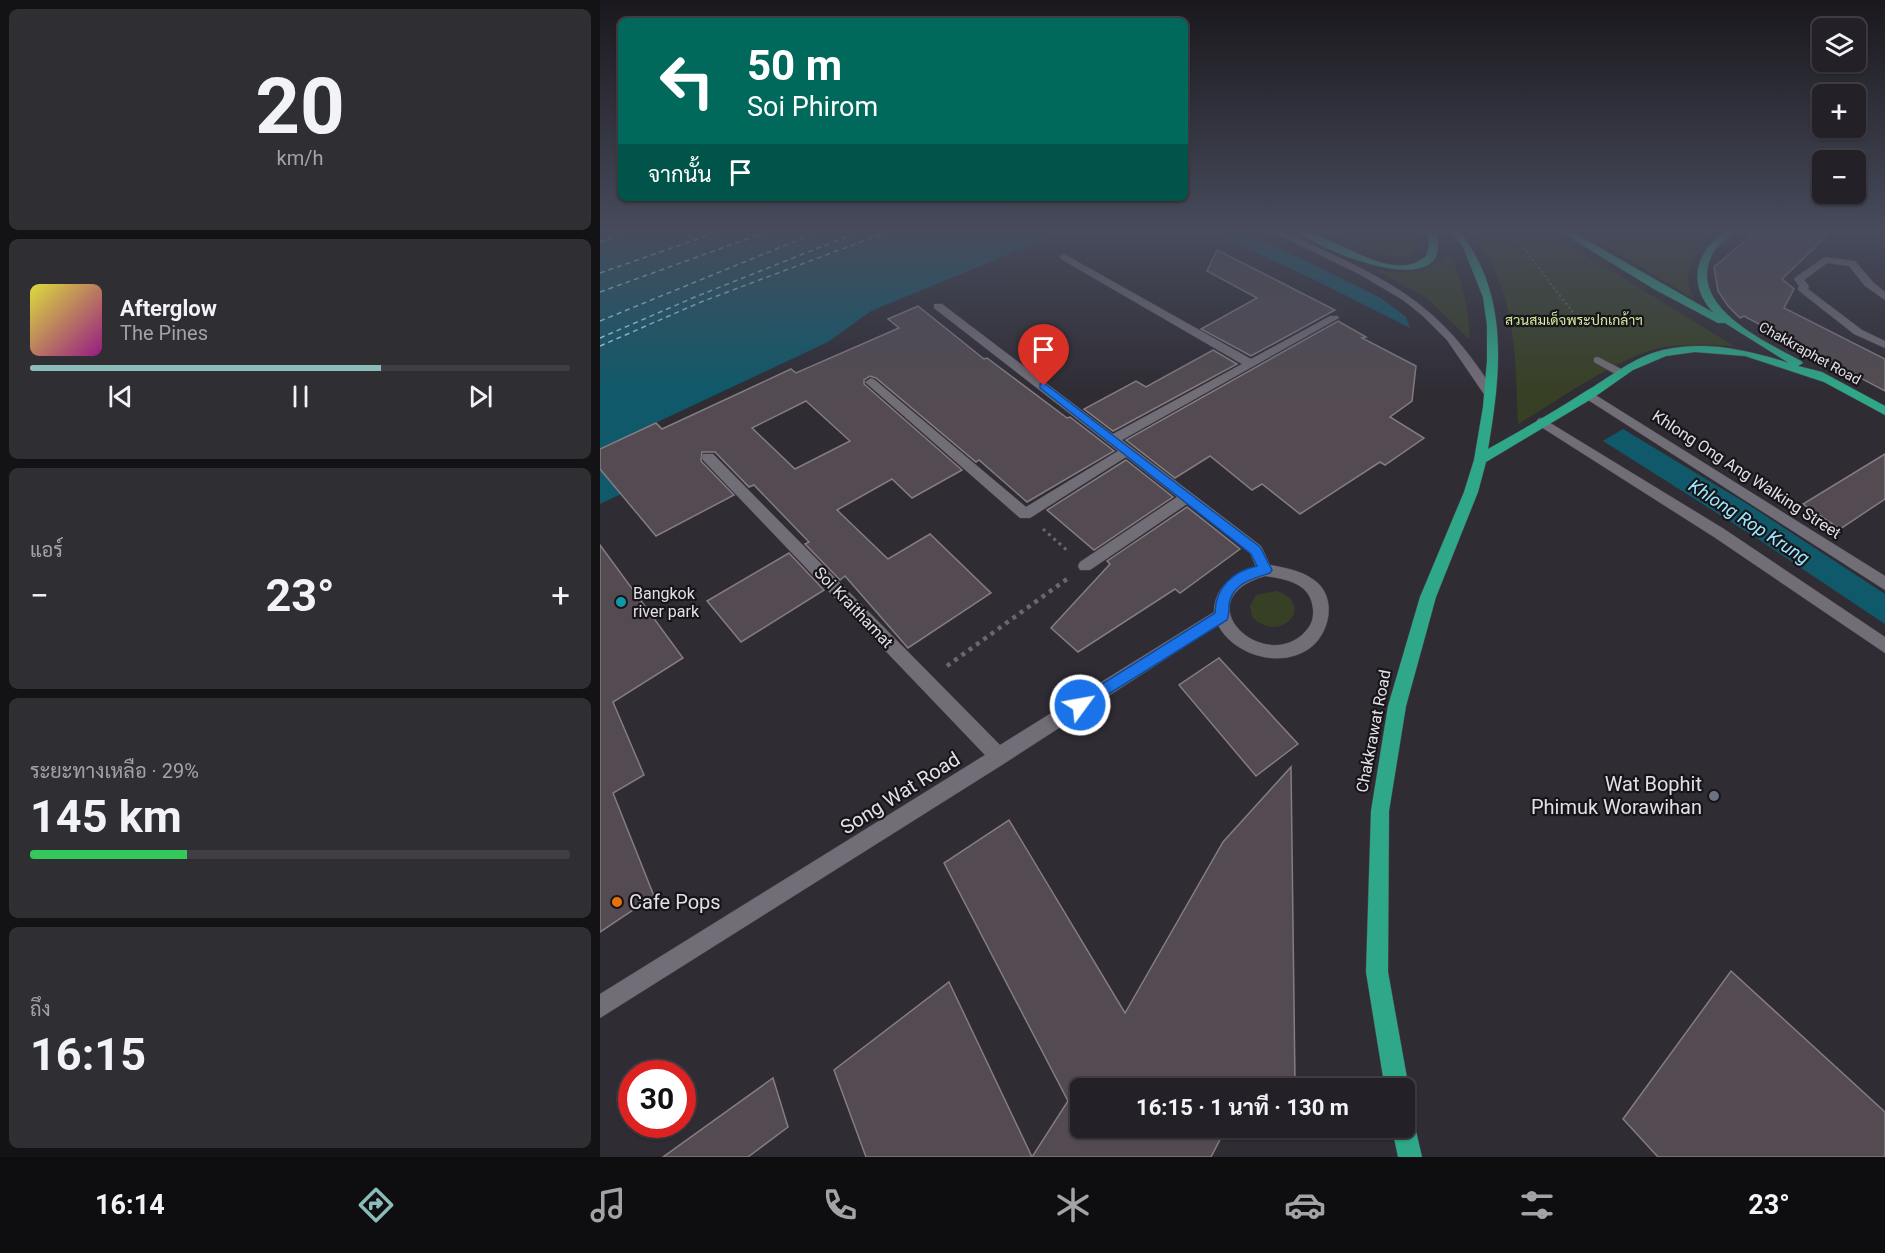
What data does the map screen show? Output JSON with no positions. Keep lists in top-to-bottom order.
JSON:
{
  "streets": {
    "main road": ["Chakkraphet Road", "Chakkrawat Road"],
    "street": ["Khlong Ong Ang Walking Street", "Soi Kraithamat", "Song Wat Road"]
  },
  "crossings": [
    ["Soi Kraithamat", "Song Wat Road"]
  ],
  "water": ["Khlong Rop Krung"],
  "parks": ["สวนสมเด็จพระปกเกล้าฯ"],
  "places": ["Bangkok river park", "Wat Bophit Phimuk Worawihan", "Cafe Pops"],
  "page": {
    "tile": [
      ["20", "km/h"],
      "แอร์",
      ["ระยะทางเหลือ · 29%", "145 km"],
      ["ถึง", "16:15"]
    ],
    "map_buttons": ["+", "−"],
    "turn": ["50 m", "Soi Phirom"],
    "then": "จากนั้น",
    "song": ["Afterglow", "The Pines"],
    "heat": ["−", "23°", "+"],
    "limit": "30",
    "trip": "16:15 · 1 นาที · 130 m",
    "tabs": ["16:14", "23°"]
  }
}
